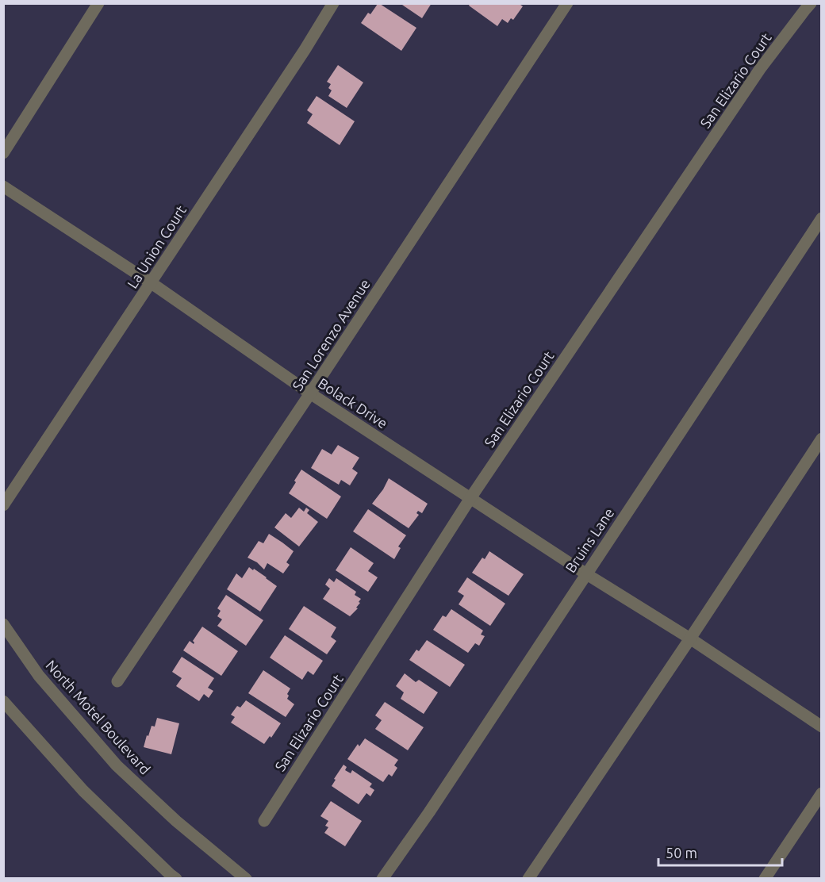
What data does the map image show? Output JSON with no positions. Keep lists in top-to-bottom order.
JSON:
{
  "streets": {
    "street": [
      "San Elizario Court",
      "La Union Court",
      "San Lorenzo Avenue",
      "Bolack Drive",
      "Bruins Lane",
      "North Motel Boulevard"
    ]
  },
  "crossings": [
    ["San Elizario Court", "Bolack Drive"],
    ["La Union Court", "Bolack Drive"],
    ["San Lorenzo Avenue", "Bolack Drive"],
    ["Bolack Drive", "Bruins Lane"]
  ],
  "scale_bar": "50 m"
}
